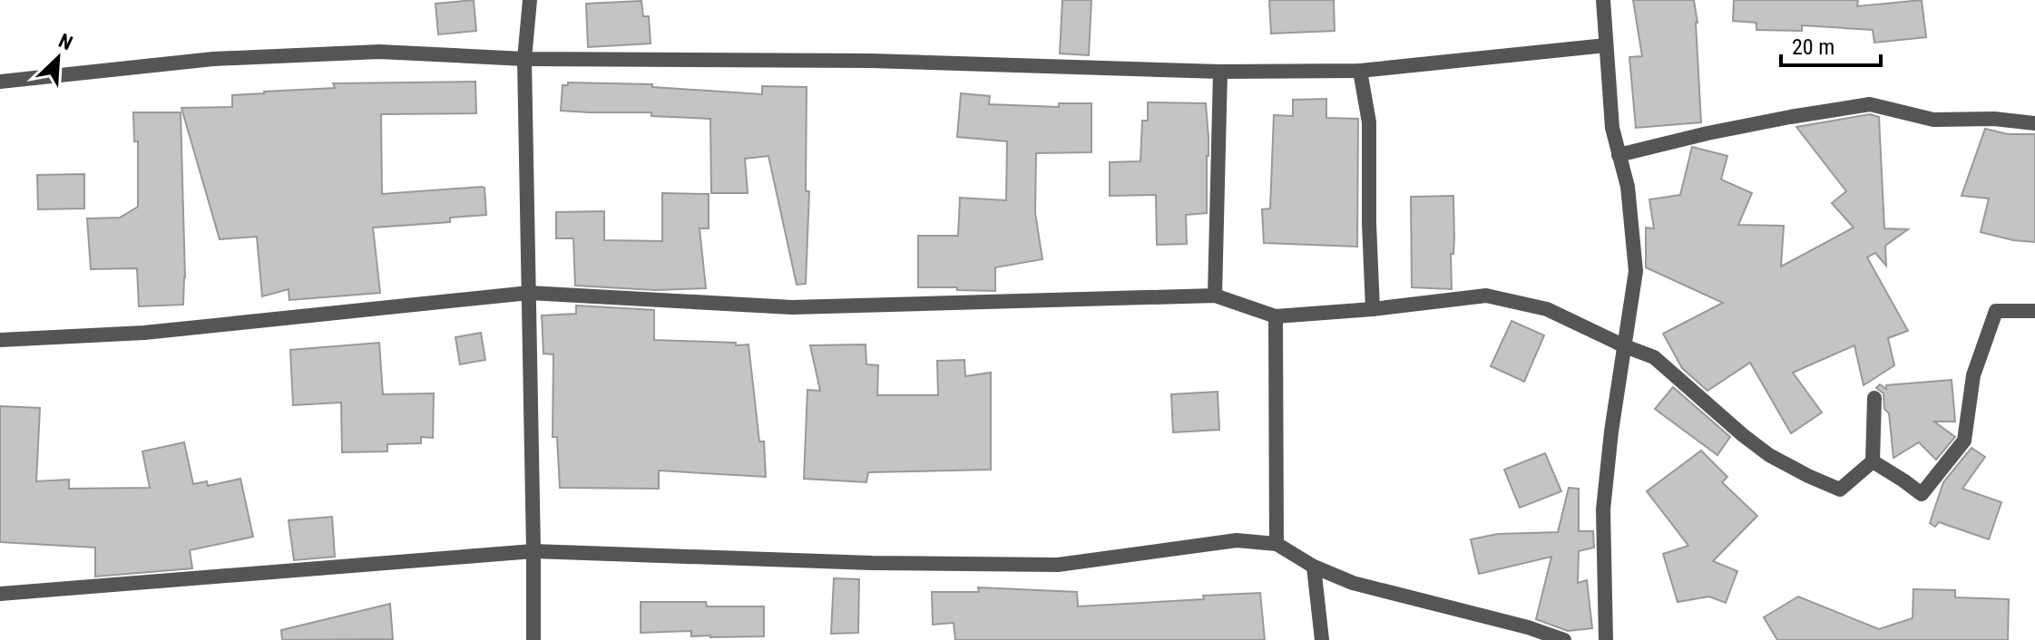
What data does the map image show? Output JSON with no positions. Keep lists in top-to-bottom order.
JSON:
{
  "scale_bar": "20 m",
  "north": "top right"
}
